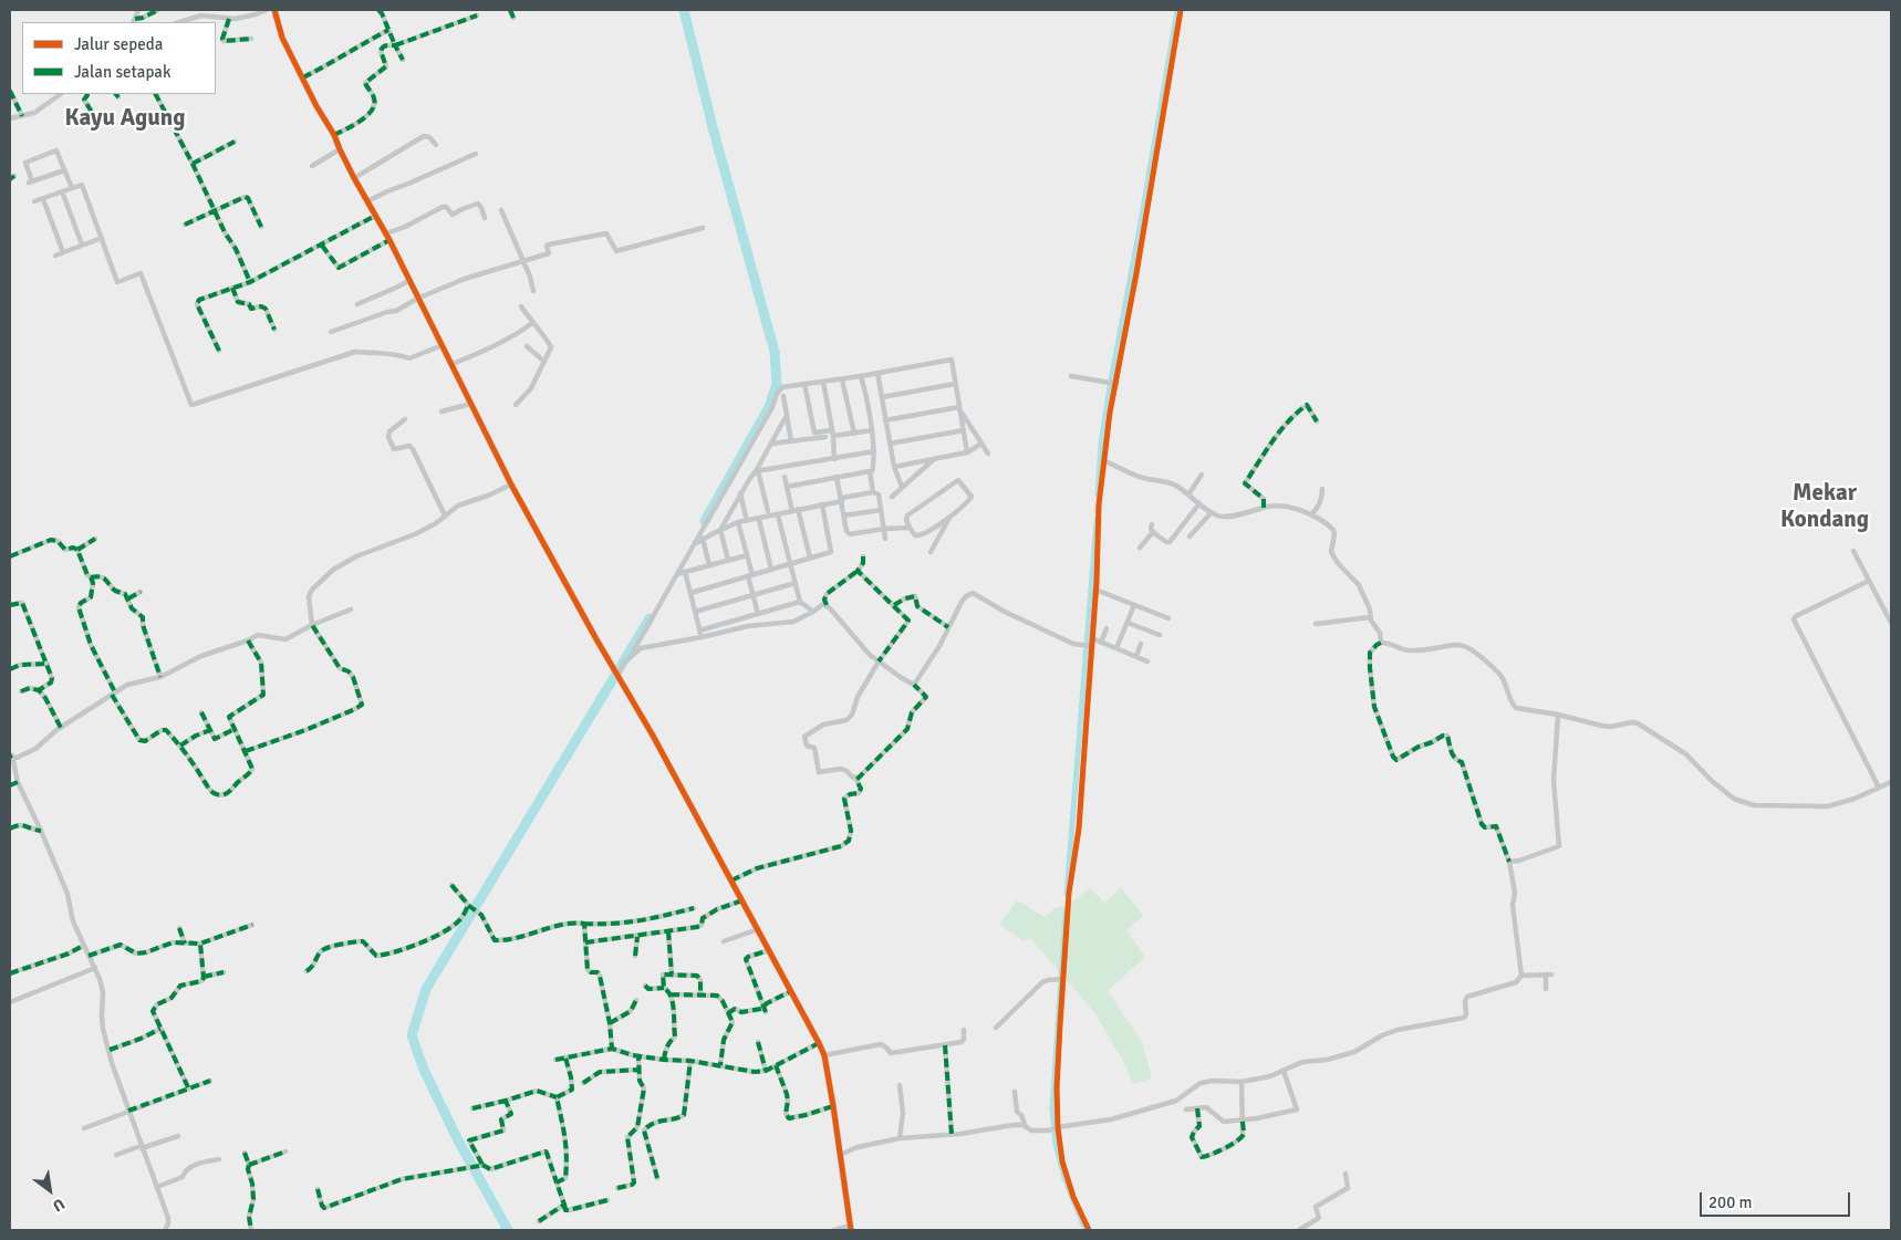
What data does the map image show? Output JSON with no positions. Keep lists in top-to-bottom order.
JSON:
{
  "districts": ["Kayu Agung", "Mekar Kondang"],
  "legend": ["Jalur sepeda", "Jalan setapak"],
  "scale_bar": "200 m",
  "north": "bottom right"
}
